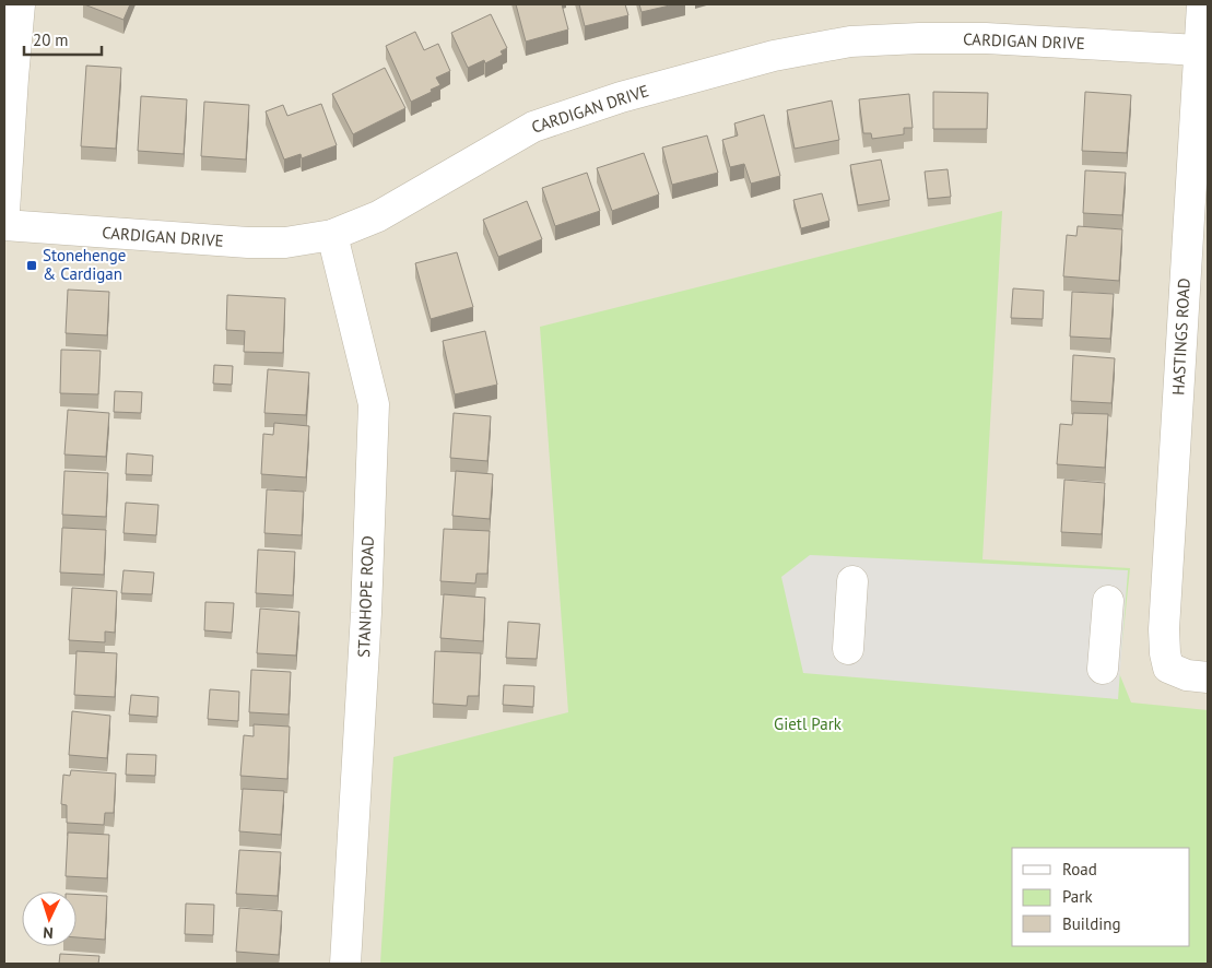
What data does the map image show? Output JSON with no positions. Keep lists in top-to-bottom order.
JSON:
{
  "streets": {
    "street": ["CARDIGAN DRIVE", "HASTINGS ROAD", "STANHOPE ROAD"]
  },
  "crossings": [
    ["CARDIGAN DRIVE", "HASTINGS ROAD"],
    ["CARDIGAN DRIVE", "STANHOPE ROAD"]
  ],
  "parks": ["Gietl Park"],
  "places": {
    "transit": ["Stonehenge & Cardigan"]
  },
  "legend": ["Road", "Park", "Building"],
  "scale_bar": "20 m",
  "north": "bottom"
}
